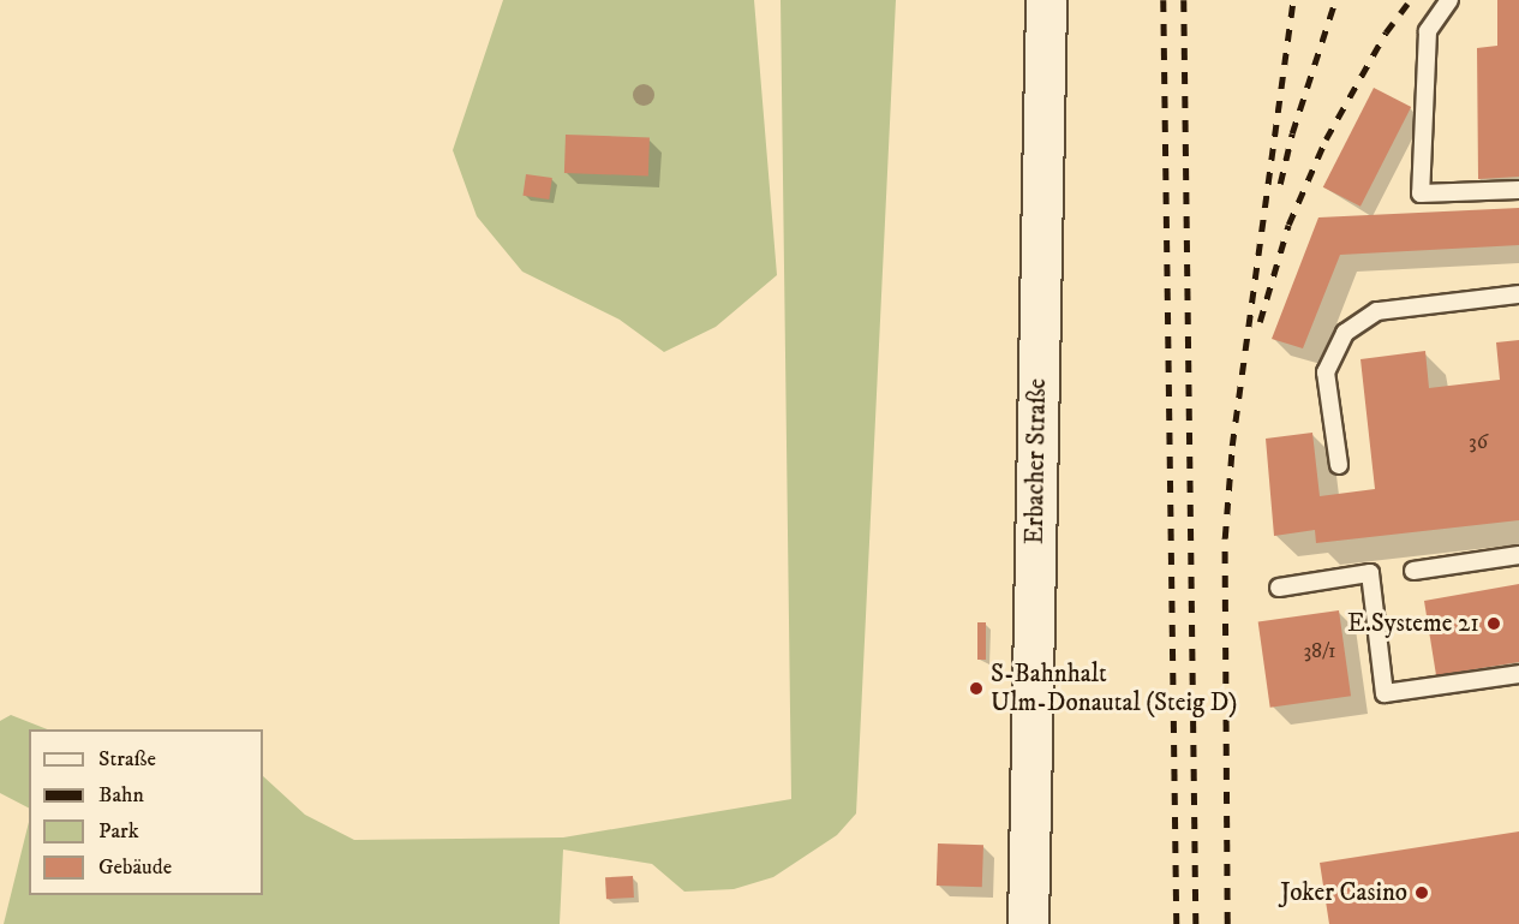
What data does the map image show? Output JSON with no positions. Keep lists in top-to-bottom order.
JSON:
{
  "streets": {
    "main road": ["Erbacher Straße"]
  },
  "places": ["E.Systeme 21", "S-Bahnhalt Ulm-Donautal (Steig D)", "Joker Casino"],
  "house_numbers": ["36", "38/1"],
  "legend": [
    "Straße",
    "Bahn",
    "Park",
    "Gebäude"
  ]
}
